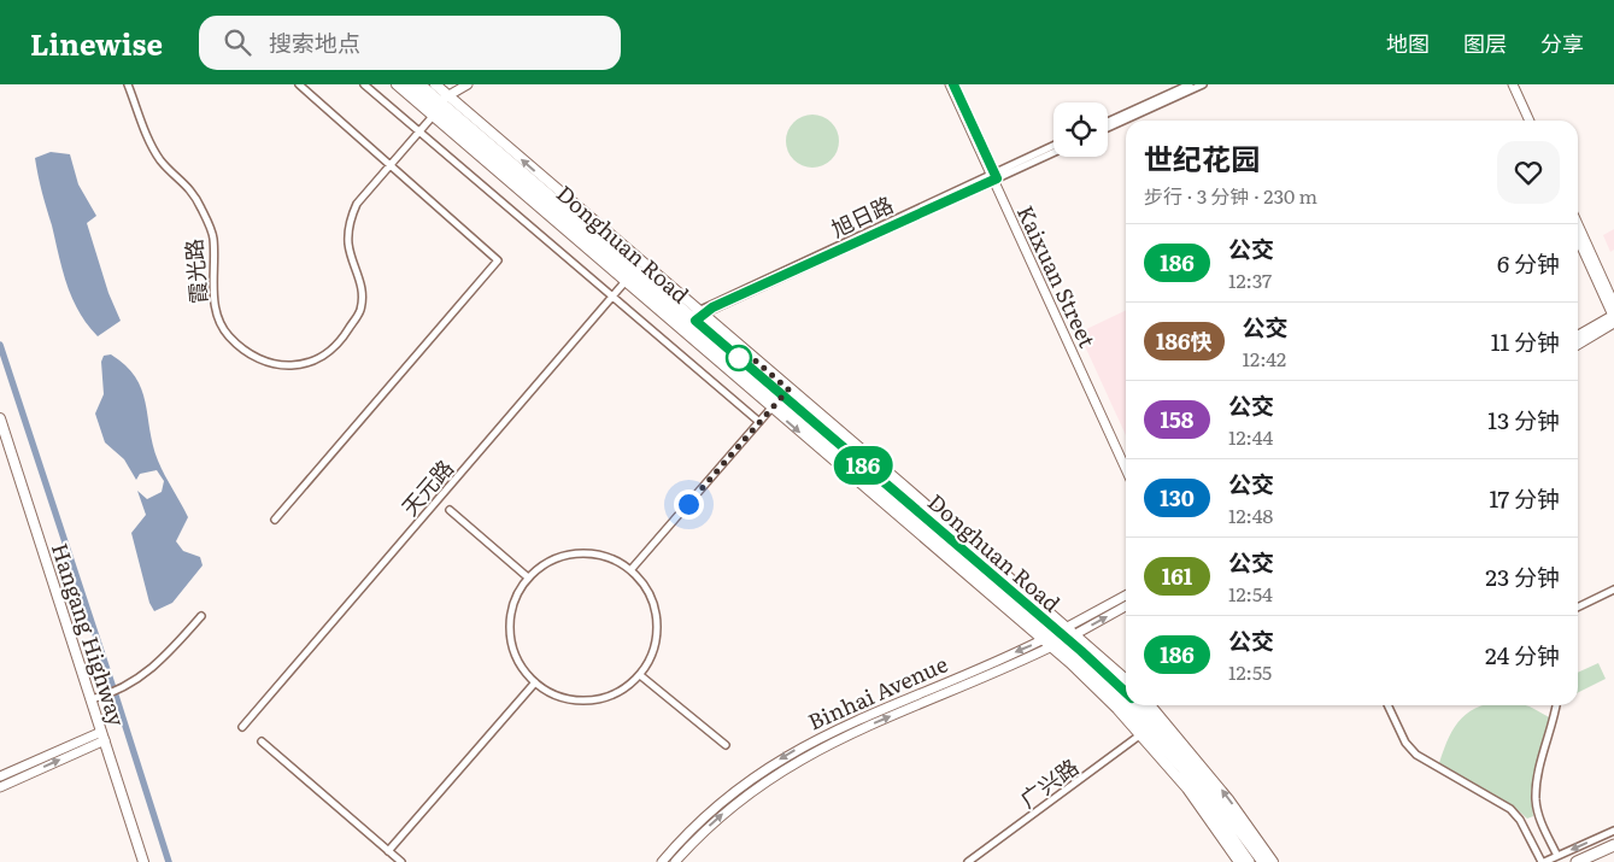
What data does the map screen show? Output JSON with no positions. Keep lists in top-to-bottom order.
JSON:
{
  "streets": {
    "highway": ["Donghuan Road"],
    "main road": [
      "霞光路",
      "Kaixuan Street",
      "Hangang Highway",
      "Binhai Avenue"
    ],
    "street": ["旭日路", "天元路", "广兴路"]
  },
  "crossings": [
    ["旭日路", "Donghuan Road"],
    ["旭日路", "Kaixuan Street"],
    ["Donghuan Road", "霞光路"],
    ["Donghuan Road", "天元路"],
    ["Donghuan Road", "Binhai Avenue"],
    ["Donghuan Road", "广兴路"]
  ],
  "lines": ["bus line 186"],
  "page": {
    "header": "Linewise",
    "search": "搜索地点",
    "nav": ["地图", "图层", "分享"],
    "on_map": "186",
    "heading": ["世纪花园", "步行 · 3 分钟 · 230 m"],
    "list": [
      {
        "mark": "186",
        "name": "公交",
        "note": "12:37",
        "value": "6 分钟"
      },
      {
        "mark": "186快",
        "name": "公交",
        "note": "12:42",
        "value": "11 分钟"
      },
      {
        "mark": "158",
        "name": "公交",
        "note": "12:44",
        "value": "13 分钟"
      },
      {
        "mark": "130",
        "name": "公交",
        "note": "12:48",
        "value": "17 分钟"
      },
      {
        "mark": "161",
        "name": "公交",
        "note": "12:54",
        "value": "23 分钟"
      },
      {
        "mark": "186",
        "name": "公交",
        "note": "12:55",
        "value": "24 分钟"
      }
    ]
  }
}
